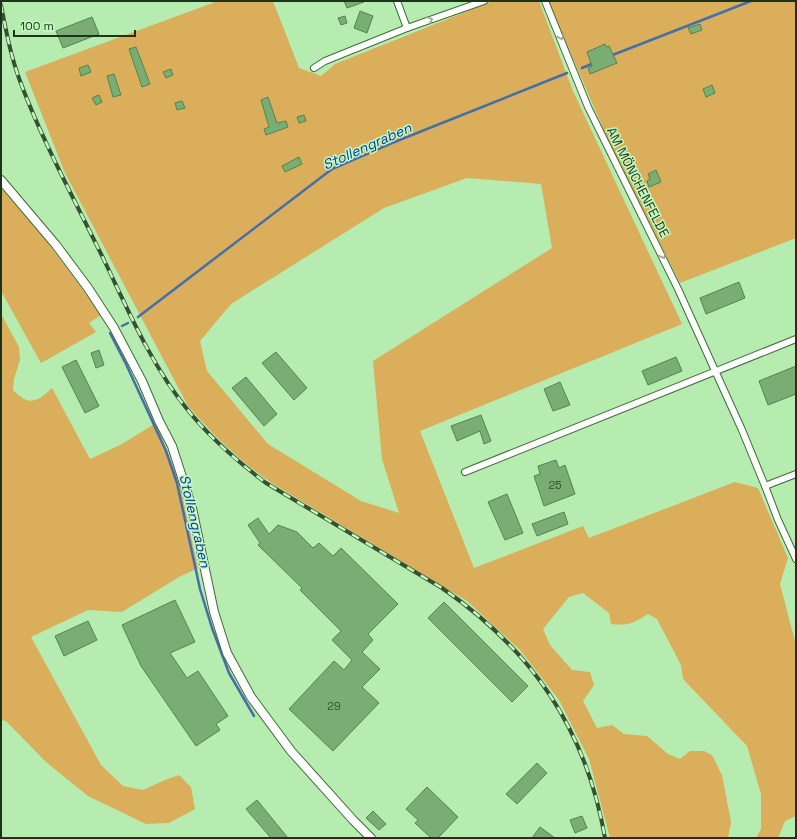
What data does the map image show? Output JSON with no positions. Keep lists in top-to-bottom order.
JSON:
{
  "streets": {
    "street": ["AM MÖNCHENFELDE"]
  },
  "one_way": ["AM MÖNCHENFELDE"],
  "water": ["Stollengraben"],
  "house_numbers": ["25", "29"],
  "scale_bar": "100 m"
}
